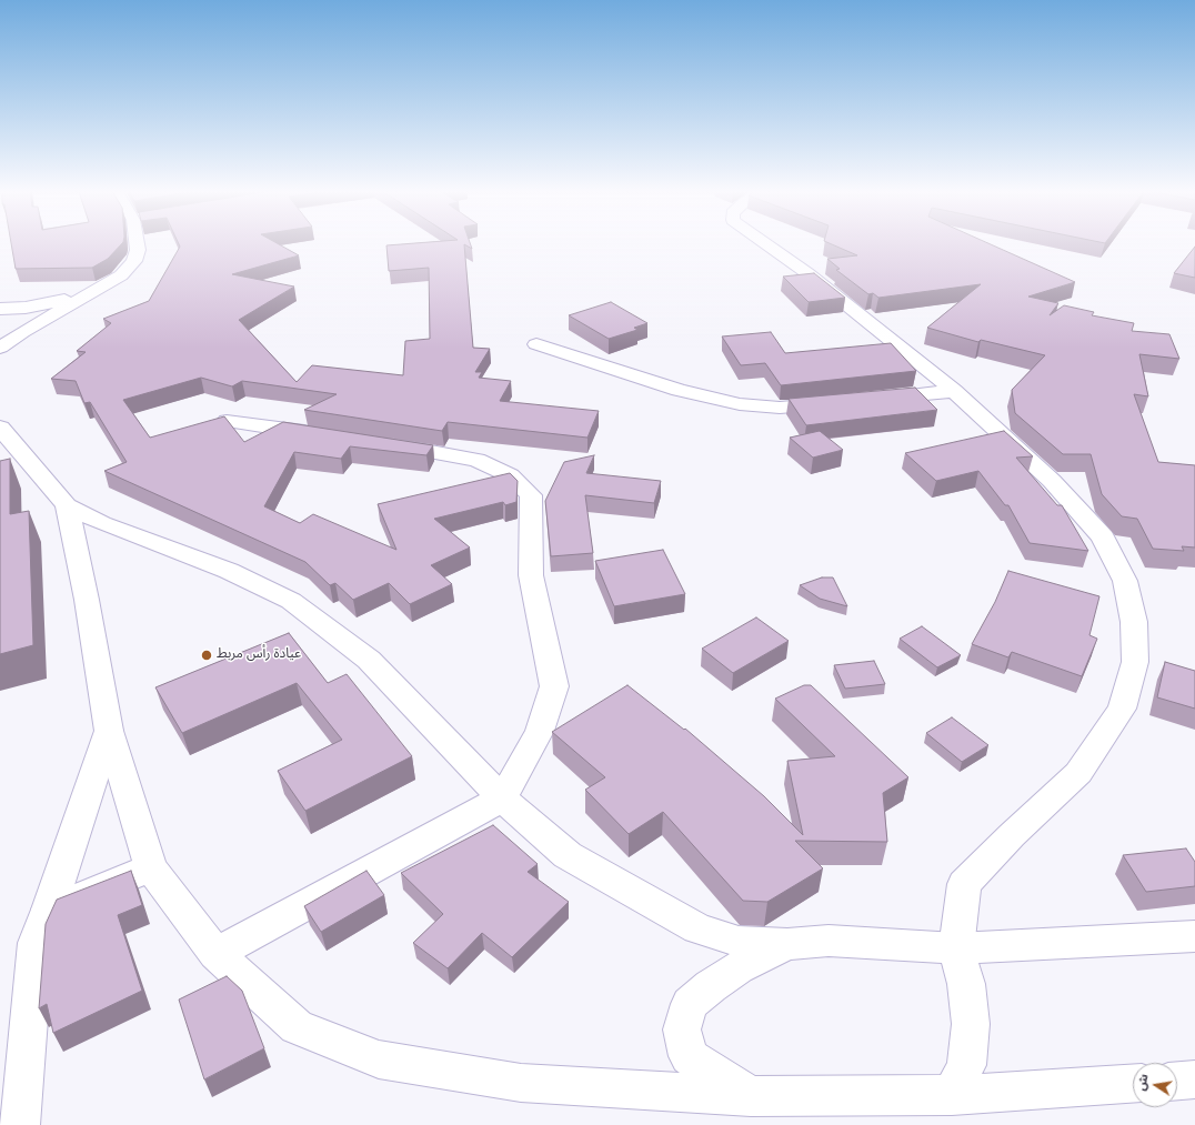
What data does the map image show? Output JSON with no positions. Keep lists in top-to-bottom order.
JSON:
{
  "places": ["عيادة رأس مربط"],
  "north": "left"
}
